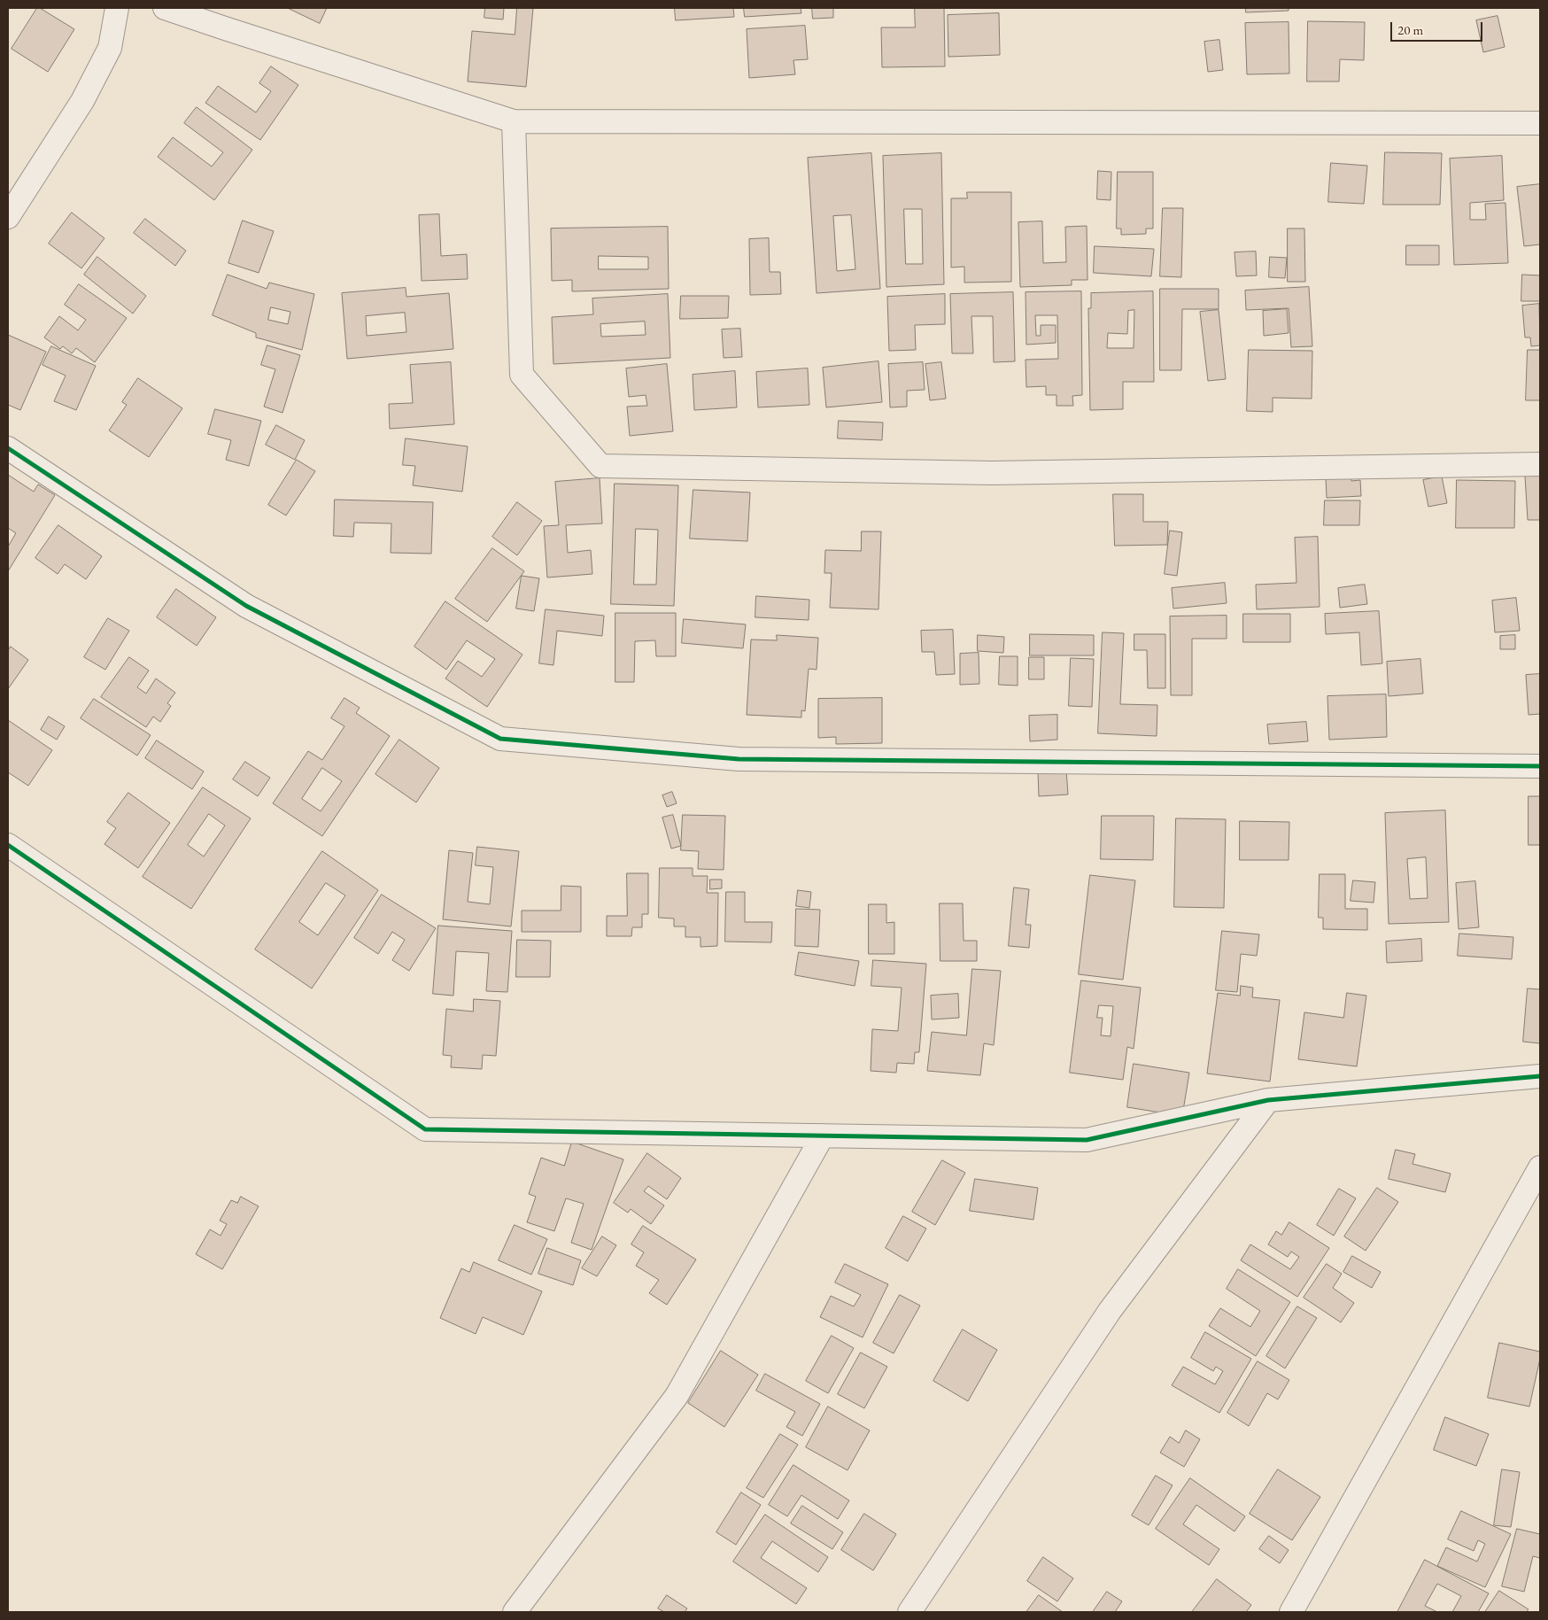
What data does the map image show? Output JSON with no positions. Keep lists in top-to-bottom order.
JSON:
{
  "scale_bar": "20 m"
}
